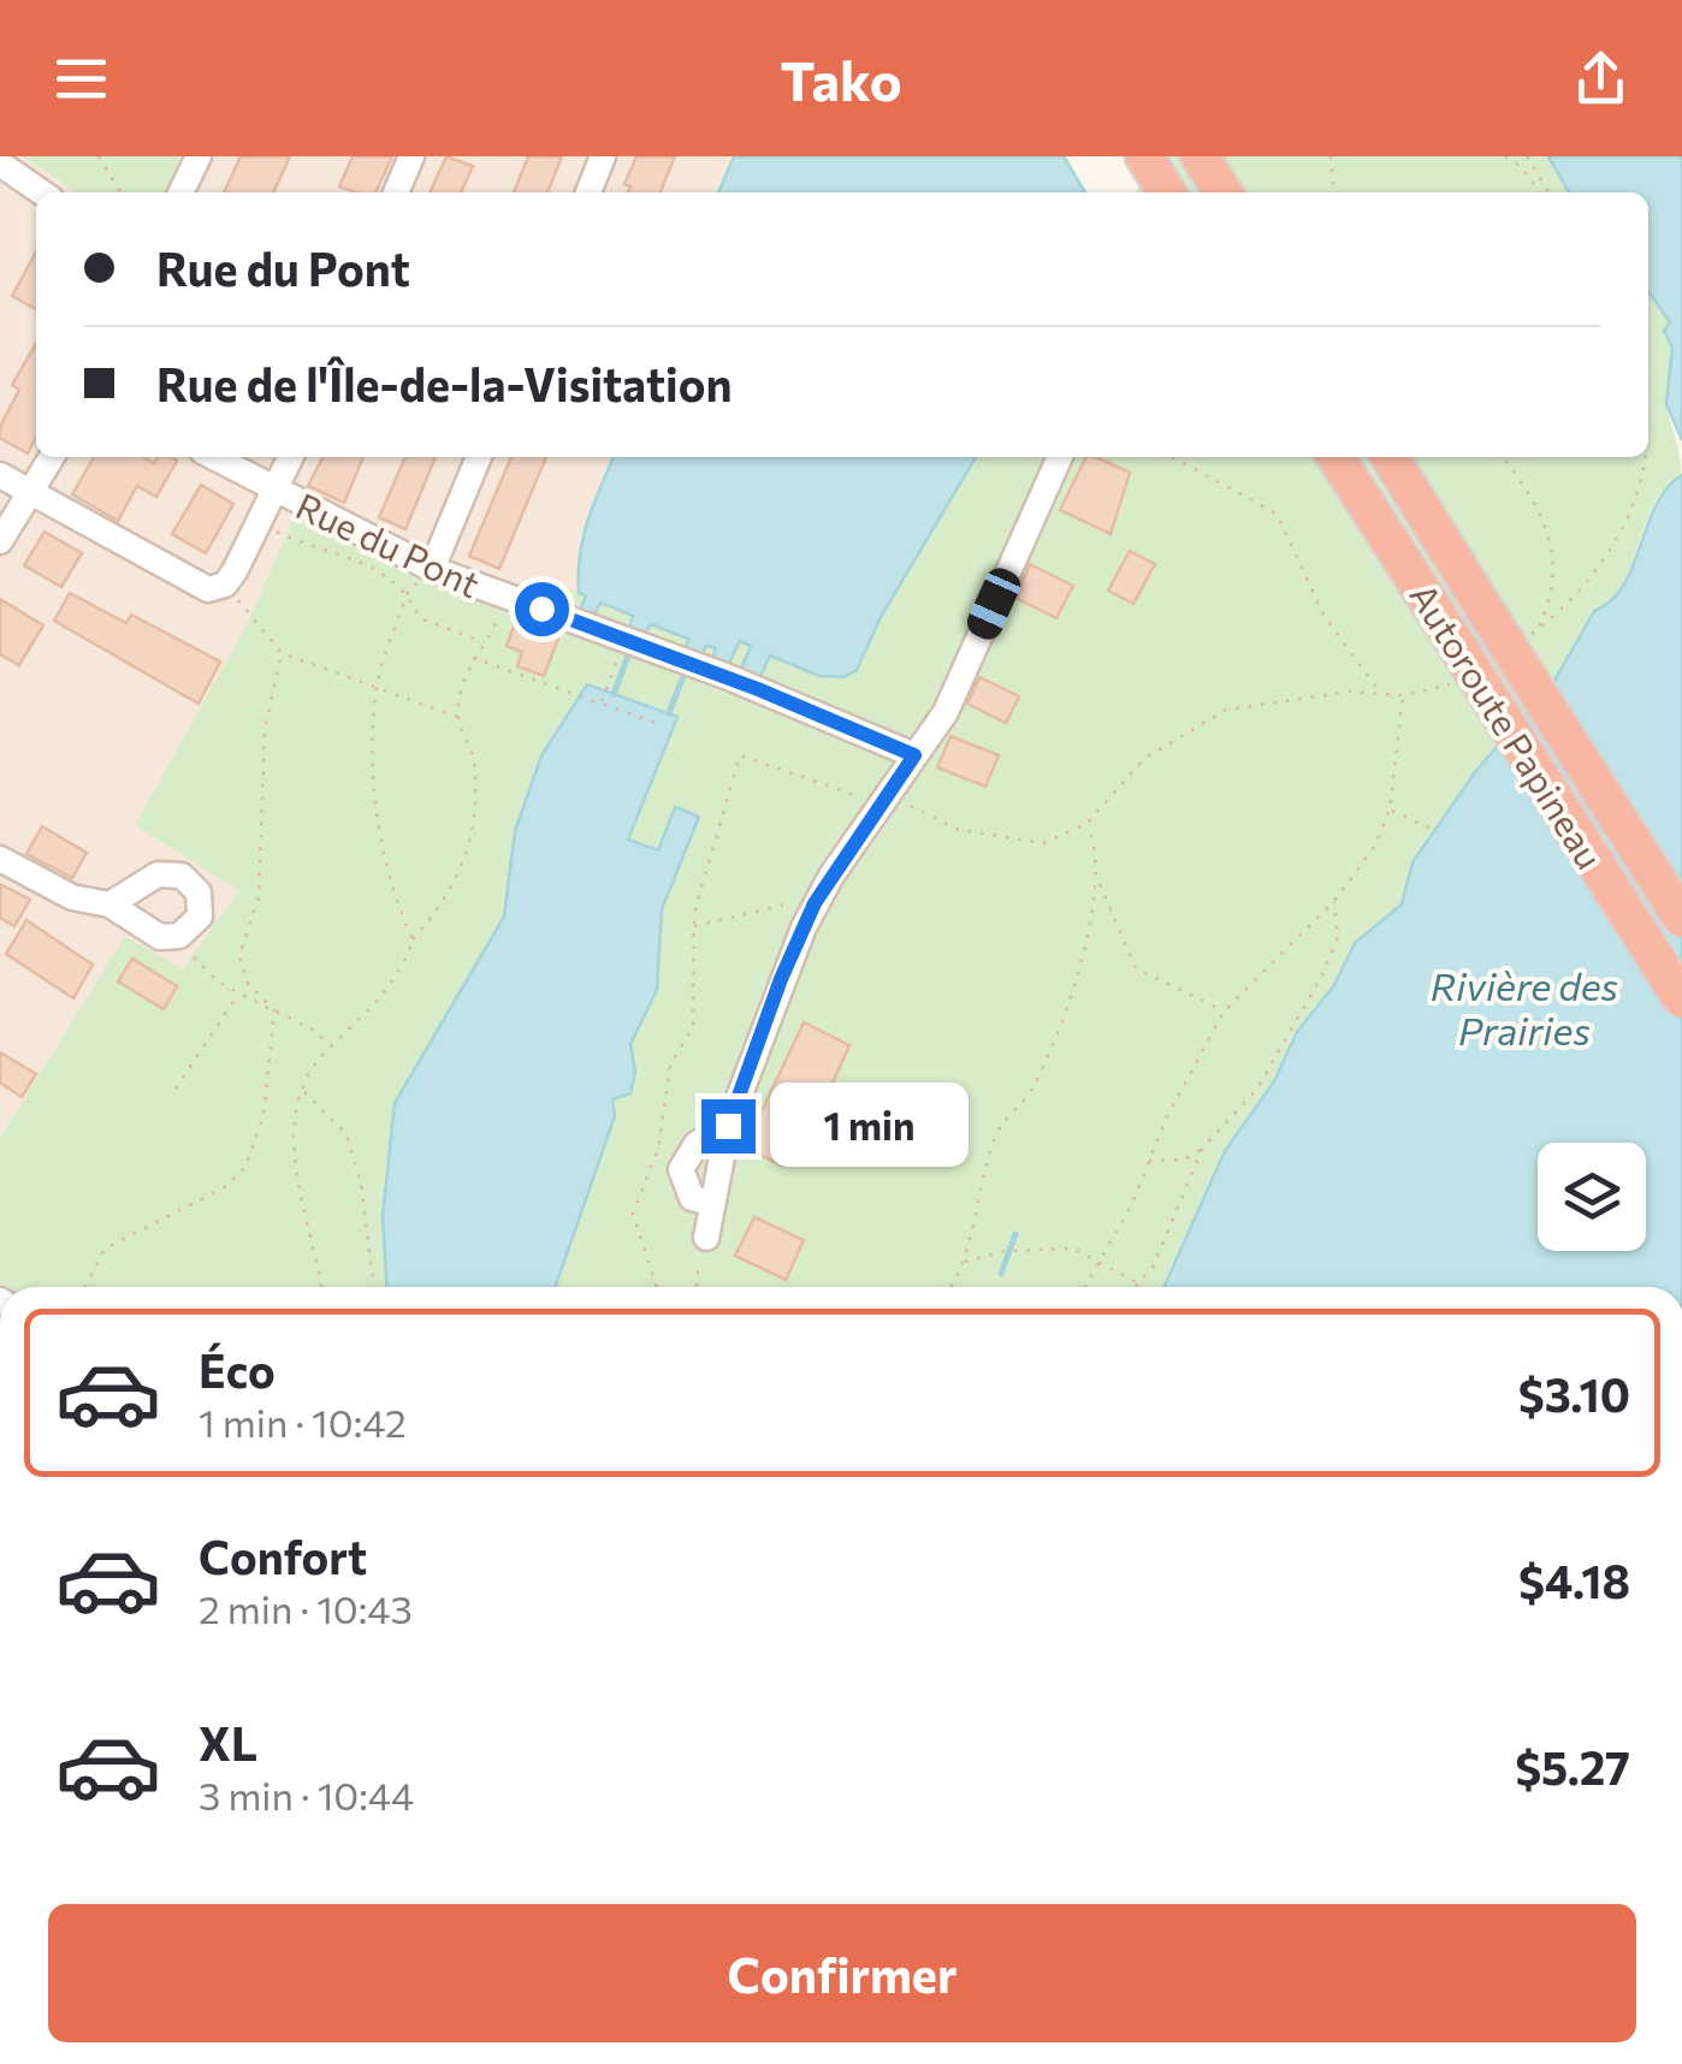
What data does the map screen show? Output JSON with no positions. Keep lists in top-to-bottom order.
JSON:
{
  "streets": {
    "highway": ["Autoroute Papineau"],
    "street": ["Rue du Pont"]
  },
  "water": ["Rivière des Prairies"],
  "page": {
    "header": "Tako",
    "banner": ["Rue du Pont", "Rue de l'Île-de-la-Visitation"],
    "bubble": "1 min",
    "list": [
      {
        "name": "Éco",
        "note": "1 min · 10:42",
        "value": "$3.10"
      },
      {
        "name": "Confort",
        "note": "2 min · 10:43",
        "value": "$4.18"
      },
      {
        "name": "XL",
        "note": "3 min · 10:44",
        "value": "$5.27"
      }
    ],
    "buttons": "Confirmer"
  }
}
